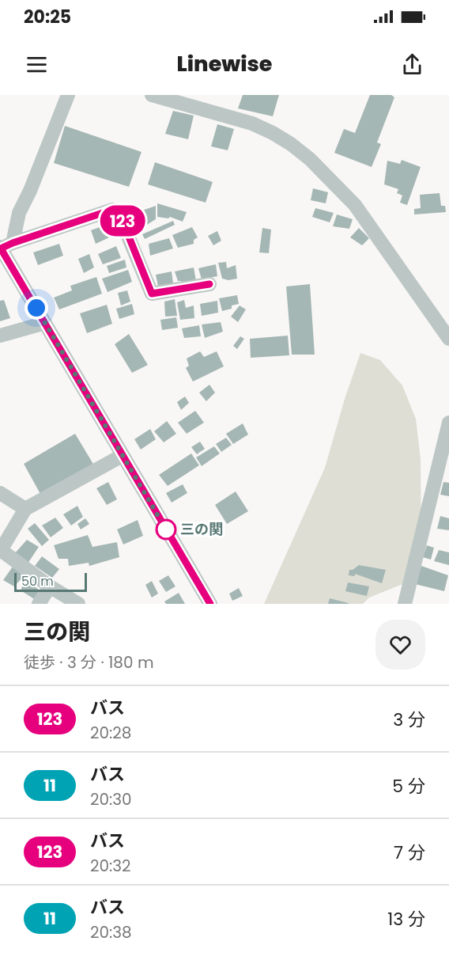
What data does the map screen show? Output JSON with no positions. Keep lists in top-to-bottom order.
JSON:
{
  "places": ["三の関"],
  "lines": ["bus line 123"],
  "scale_bar": "50 m",
  "page": {
    "status": "20:25",
    "header": "Linewise",
    "on_map": "123",
    "scale": "50 m",
    "heading": ["三の関", "徒歩 · 3 分 · 180 m"],
    "list": [
      {
        "mark": "123",
        "name": "バス",
        "note": "20:28",
        "value": "3 分"
      },
      {
        "mark": "11",
        "name": "バス",
        "note": "20:30",
        "value": "5 分"
      },
      {
        "mark": "123",
        "name": "バス",
        "note": "20:32",
        "value": "7 分"
      },
      {
        "mark": "11",
        "name": "バス",
        "note": "20:38",
        "value": "13 分"
      }
    ]
  }
}
